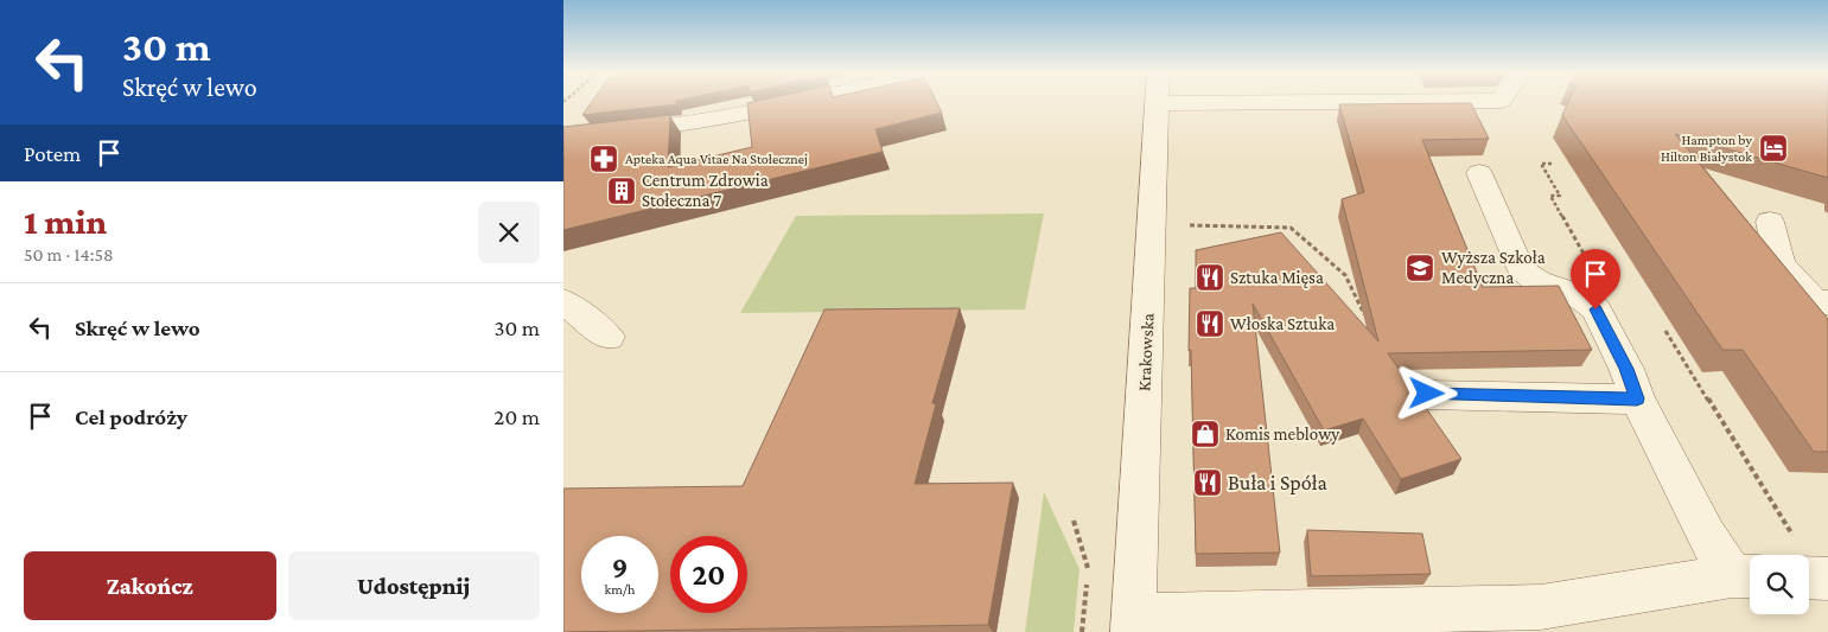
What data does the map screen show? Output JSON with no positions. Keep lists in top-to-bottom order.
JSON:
{
  "streets": {
    "street": ["Krakowska"]
  },
  "places": {
    "hotel": ["Hampton by Hilton Białystok"],
    "pharmacy": ["Apteka Aqua Vitae Na Stołecznej"],
    "building": ["Centrum Zdrowia Stołeczna 7"],
    "school or university": ["Wyższa Szkoła Medyczna"],
    "restaurant": ["Sztuka Mięsa", "Włoska Sztuka", "Buła i Spóła"],
    "shop": ["Komis meblowy"]
  },
  "page": {
    "turn": ["30 m", "Skręć w lewo"],
    "then": "Potem",
    "heading": ["1 min", "50 m · 14:58"],
    "list": [
      {
        "name": "Skręć w lewo",
        "value": "30 m"
      },
      {
        "name": "Cel podróży",
        "value": "20 m"
      }
    ],
    "speed": "9 km/h",
    "limit": "20",
    "buttons": ["Zakończ", "Udostępnij"]
  }
}
